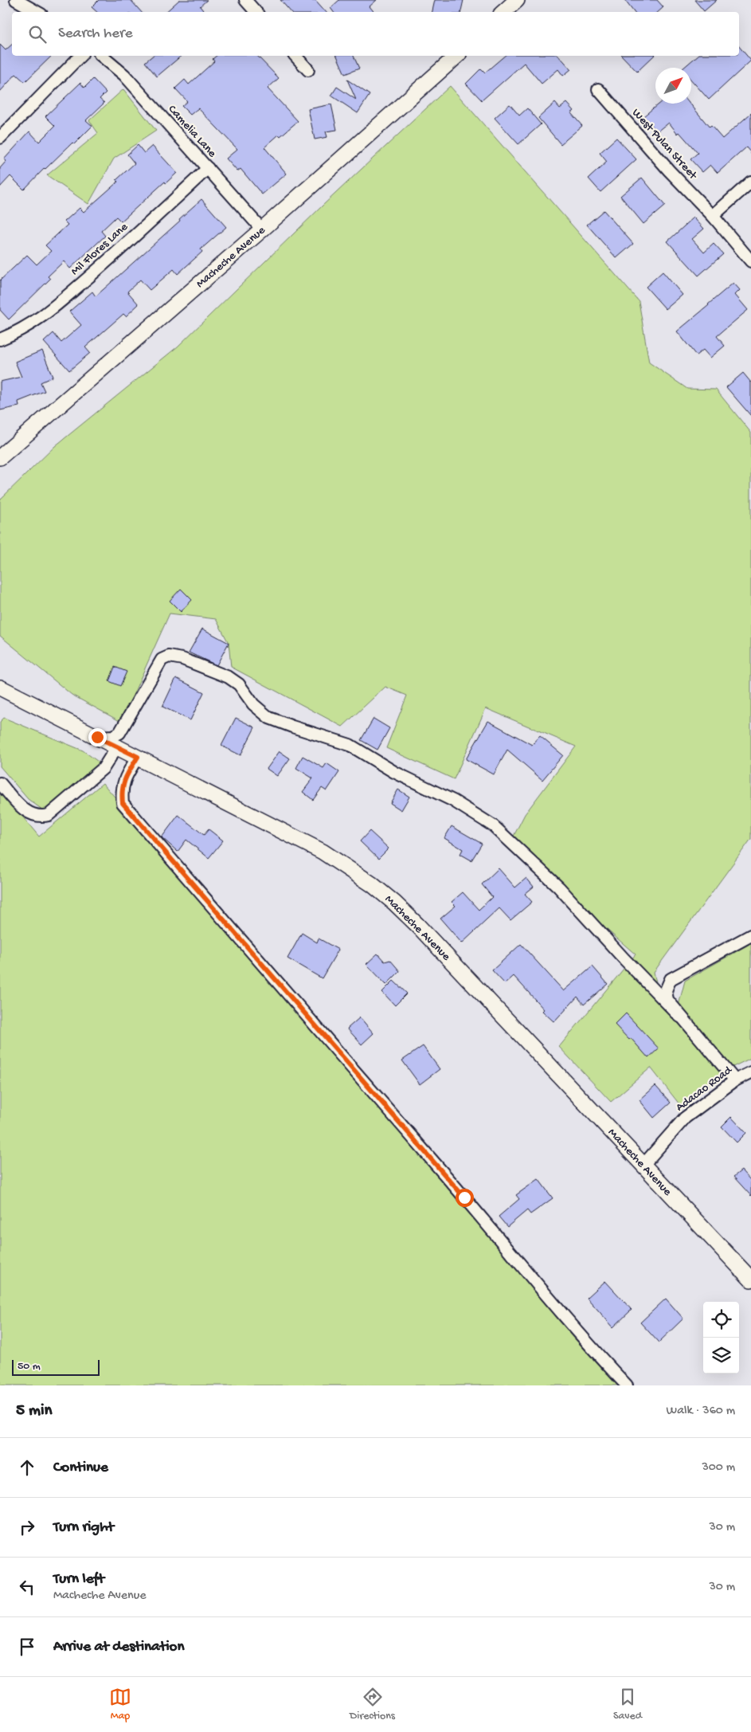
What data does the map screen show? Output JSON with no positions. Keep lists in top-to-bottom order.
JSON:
{
  "streets": {
    "main road": ["Macheche Avenue"],
    "street": [
      "Camelia Lane",
      "West Pulan Street",
      "Mil Flores Lane",
      "Adacao Road"
    ]
  },
  "crossings": [
    ["Camelia Lane", "Mil Flores Lane"],
    ["Camelia Lane", "Macheche Avenue"],
    ["Macheche Avenue", "Adacao Road"]
  ],
  "scale_bar": "50 m",
  "north": "top right",
  "page": {
    "search": "Search here",
    "scale": "50 m",
    "heading": ["5 min", "Walk · 360 m"],
    "list": [
      ["Continue", "300 m"],
      ["Turn right", "30 m"],
      ["Turn left", "Macheche Avenue", "30 m"],
      "Arrive at destination"
    ],
    "nav": ["Map", "Directions", "Saved"]
  }
}
